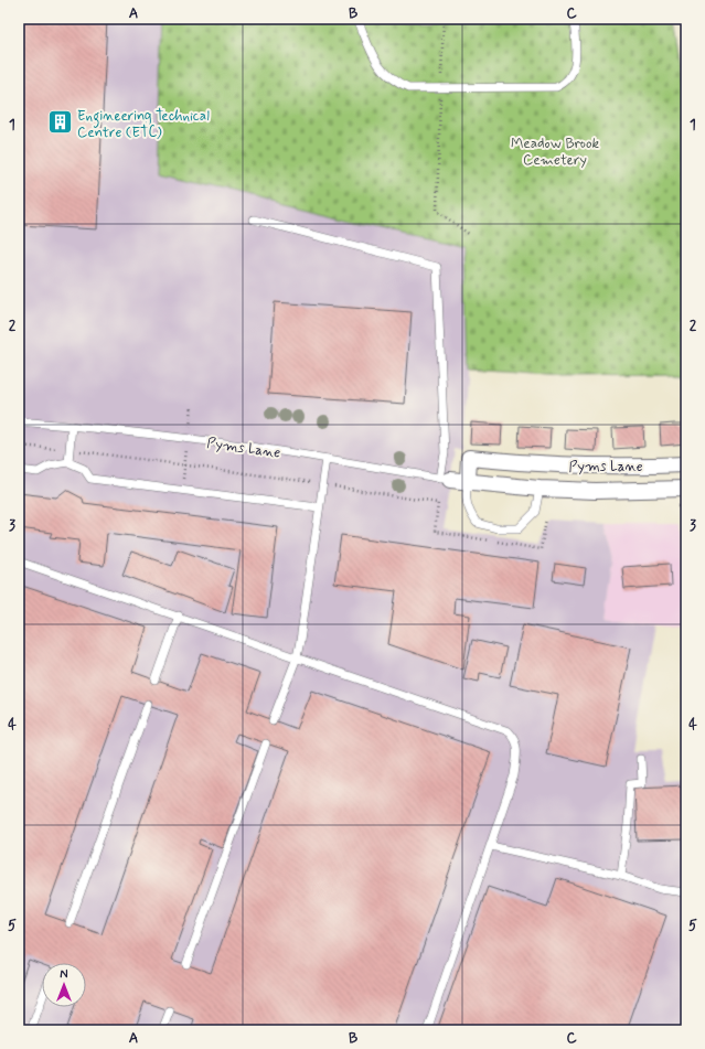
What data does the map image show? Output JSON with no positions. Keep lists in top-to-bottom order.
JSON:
{
  "streets": {
    "street": ["Pyms Lane"]
  },
  "parks": ["Meadow Brook Cemetery"],
  "places": {
    "building": ["Engineering Technical Centre (ETC)"]
  },
  "north": "top",
  "grid": {
    "columns": ["A", "B", "C"],
    "rows": [
      "1",
      "2",
      "3",
      "4",
      "5"
    ]
  }
}
